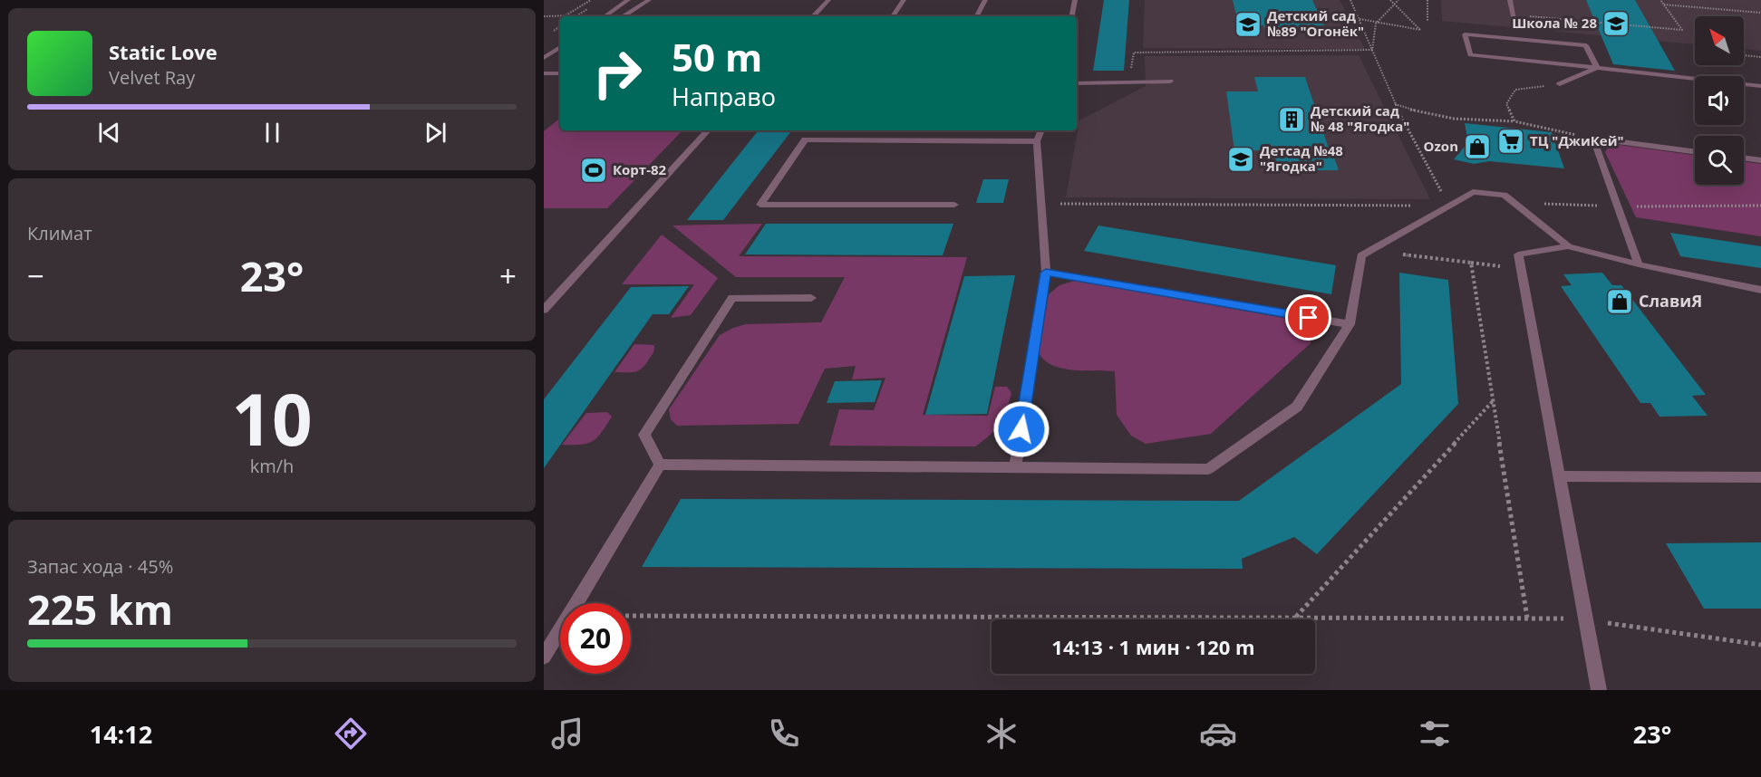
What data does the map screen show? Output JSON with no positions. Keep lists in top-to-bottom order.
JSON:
{
  "places": {
    "school or university": ["Школа № 28", "Детский сад №89 \"Огонёк\"", "Детсад №48 \"Ягодка\""],
    "building": ["Детский сад № 48 \"Ягодка\""],
    "supermarket": ["ТЦ \"ДжиКей\""],
    "shop": ["Ozon", "СлавиЯ"],
    "sports": ["Корт-82"]
  },
  "north": "top left",
  "page": {
    "turn": ["50 m", "Направо"],
    "song": ["Static Love", "Velvet Ray"],
    "tile": [
      "Климат",
      ["10", "km/h"],
      ["Запас хода · 45%", "225 km"]
    ],
    "heat": ["−", "23°", "+"],
    "limit": "20",
    "trip": "14:13 · 1 мин · 120 m",
    "tabs": ["14:12", "23°"]
  }
}
